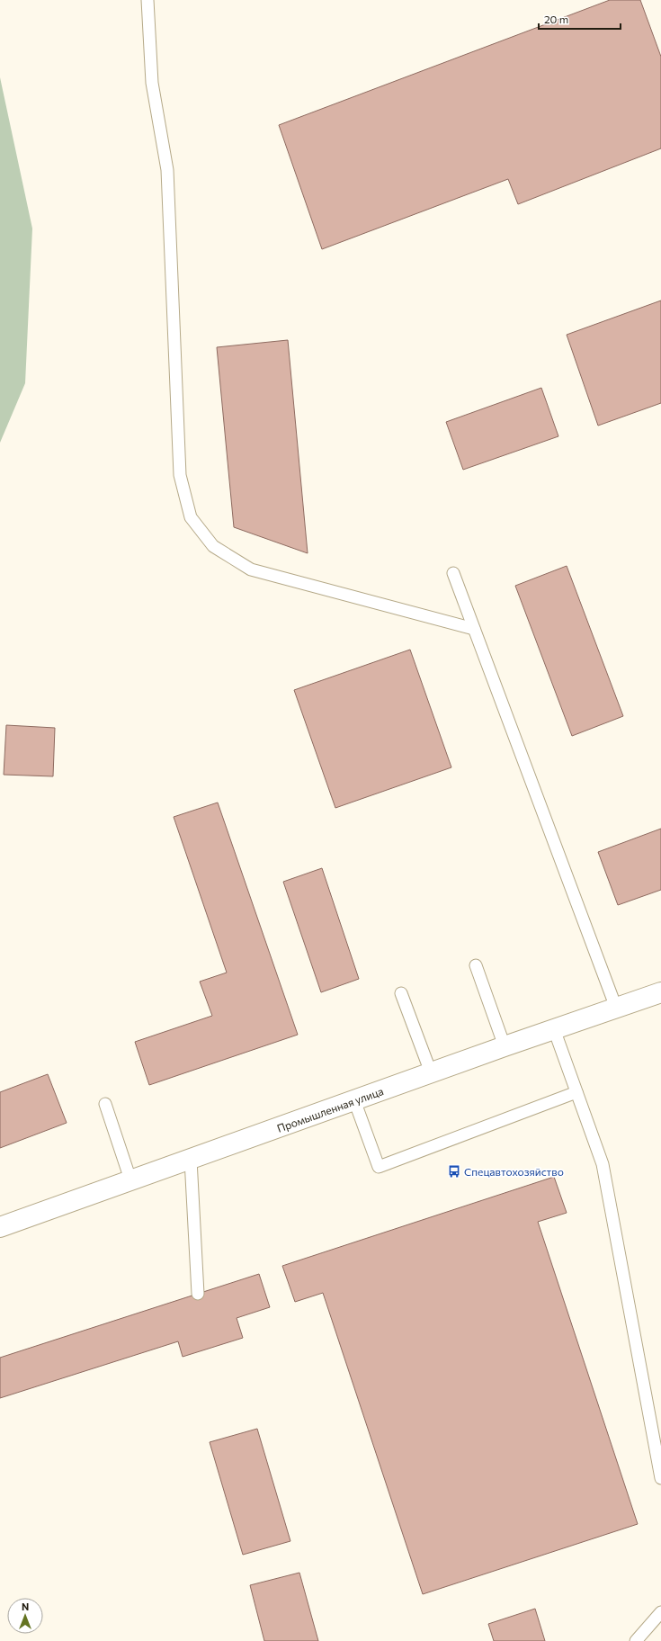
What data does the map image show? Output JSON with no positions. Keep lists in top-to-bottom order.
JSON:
{
  "streets": {
    "main road": ["Промышленная улица"]
  },
  "places": {
    "bus stop": ["Спецавтохозяйство"]
  },
  "scale_bar": "20 m",
  "north": "top"
}
